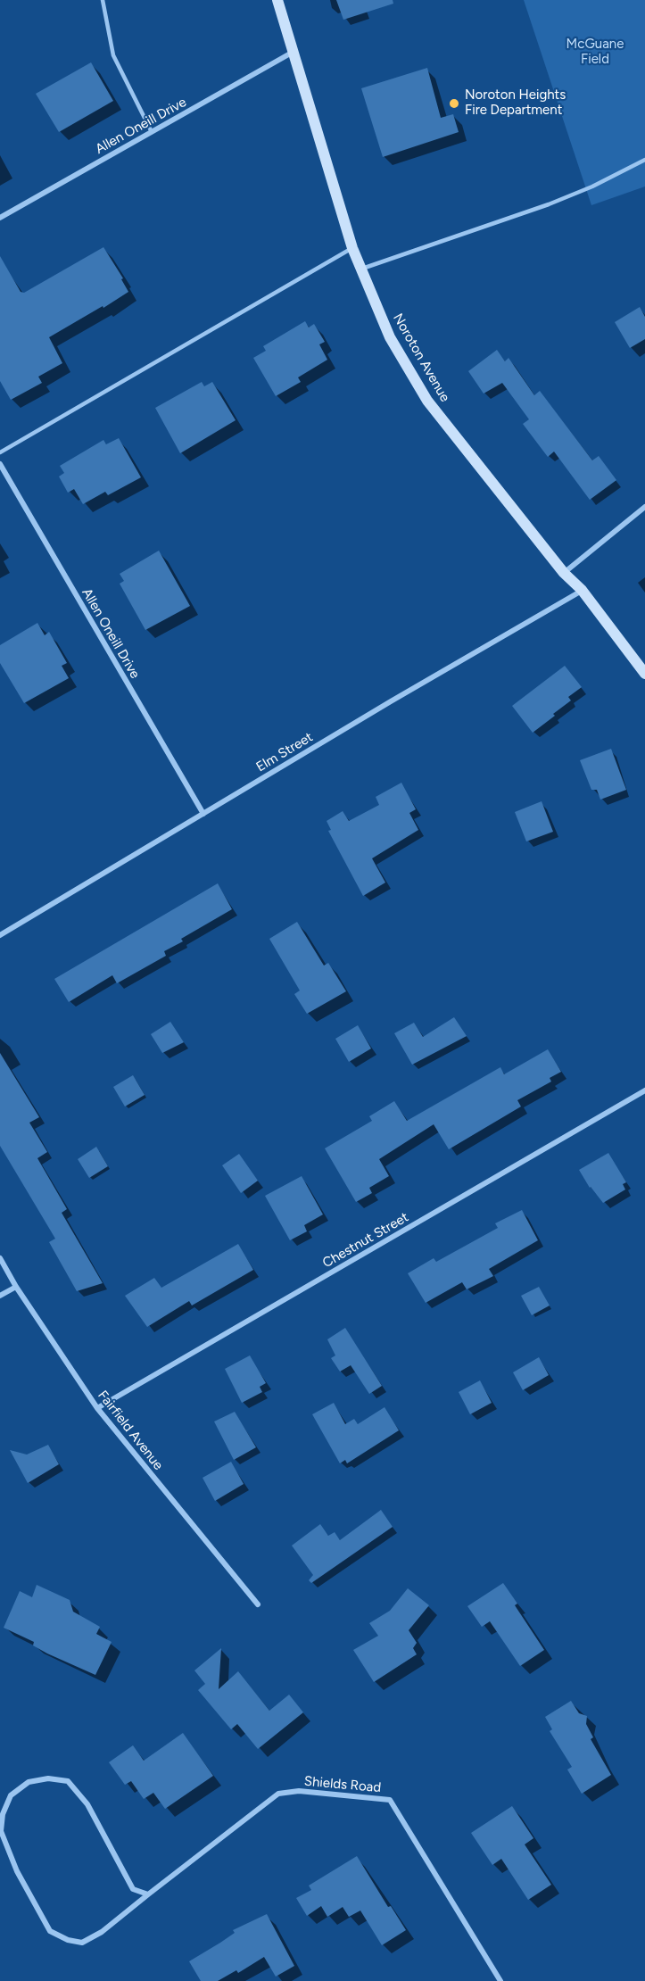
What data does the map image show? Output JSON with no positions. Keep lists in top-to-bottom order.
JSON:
{
  "streets": {
    "main road": ["Noroton Avenue"],
    "street": [
      "Allen Oneill Drive",
      "Elm Street",
      "Chestnut Street",
      "Fairfield Avenue",
      "Shields Road"
    ]
  },
  "crossings": [
    ["Allen Oneill Drive", "Noroton Avenue"],
    ["Allen Oneill Drive", "Elm Street"],
    ["Noroton Avenue", "Elm Street"],
    ["Chestnut Street", "Fairfield Avenue"]
  ],
  "parks": ["McGuane Field"],
  "places": ["Noroton Heights Fire Department"]
}
